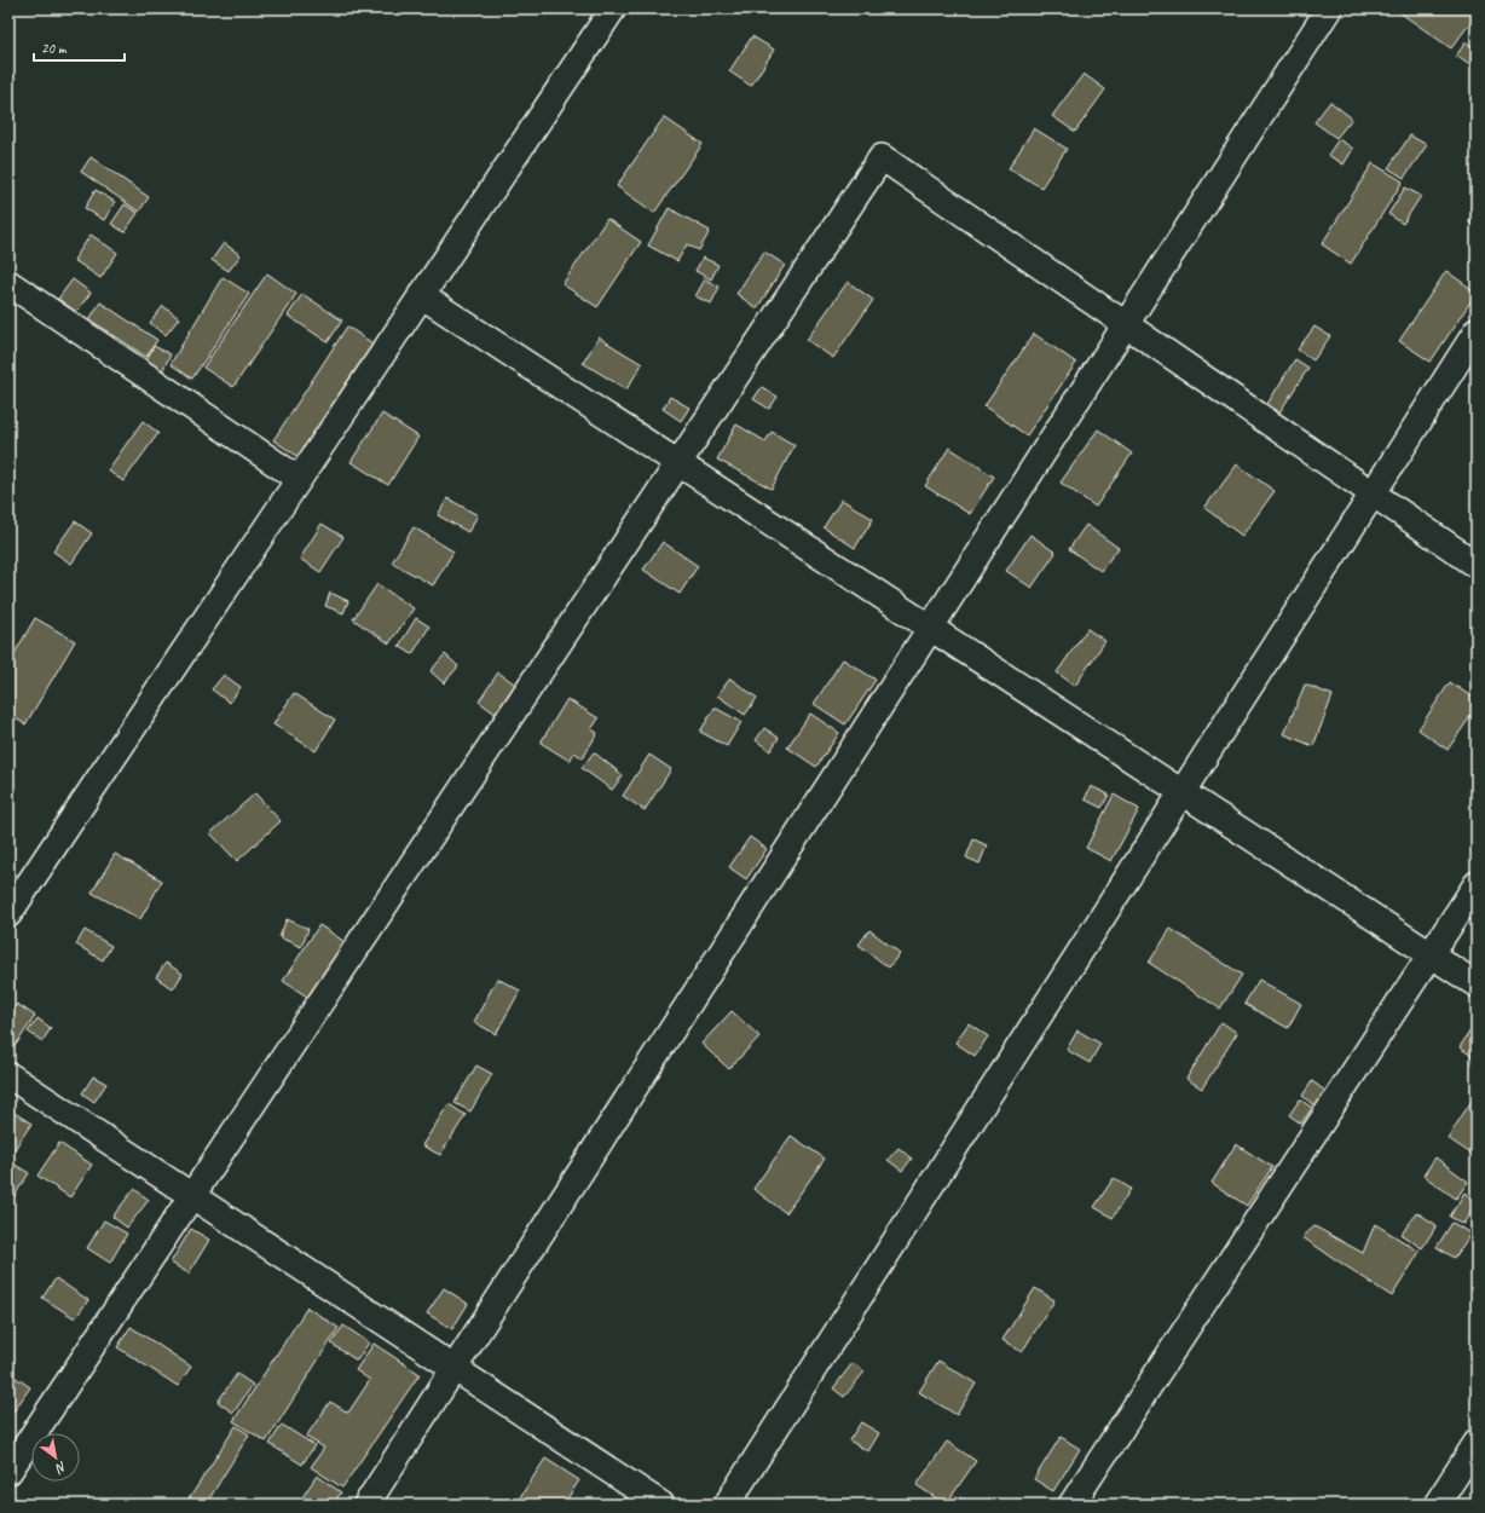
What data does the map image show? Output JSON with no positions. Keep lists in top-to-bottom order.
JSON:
{
  "scale_bar": "20 m",
  "north": "bottom right"
}
